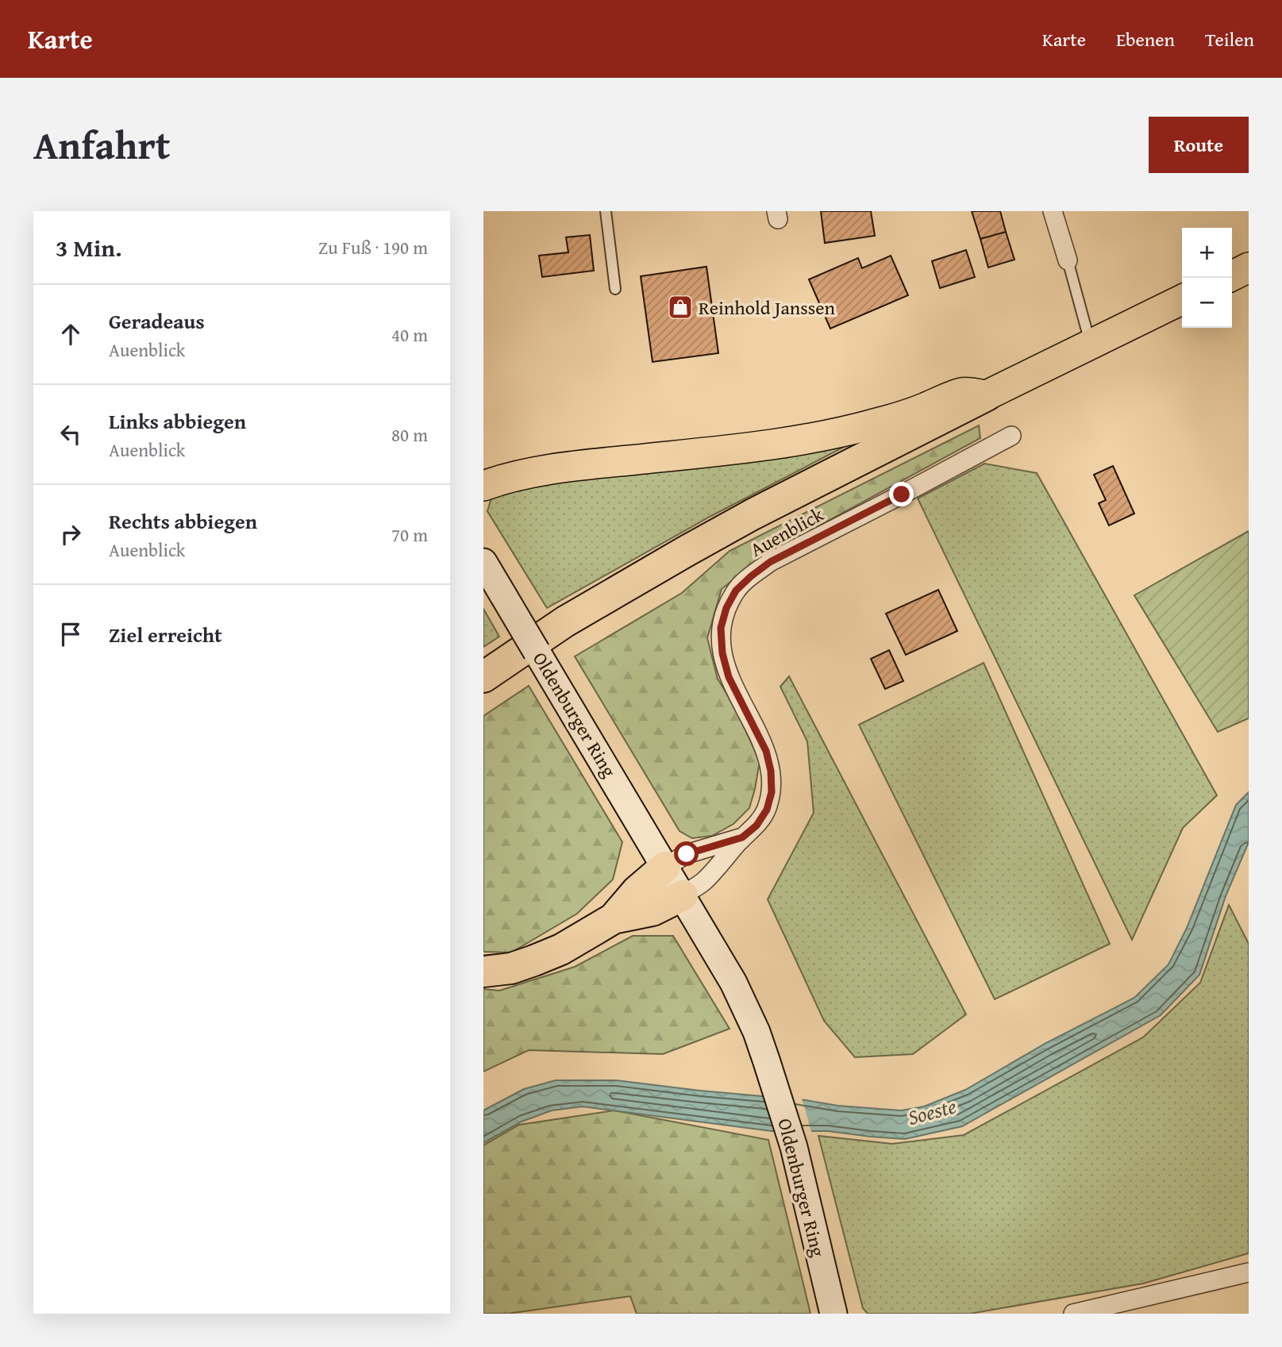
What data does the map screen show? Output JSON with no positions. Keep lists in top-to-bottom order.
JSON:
{
  "streets": {
    "main road": ["Oldenburger Ring"],
    "street": ["Auenblick"]
  },
  "crossings": [
    ["Auenblick", "Oldenburger Ring"]
  ],
  "water": ["Soeste"],
  "places": {
    "shop": ["Reinhold Janssen"]
  },
  "page": {
    "header": "Karte",
    "nav": ["Karte", "Ebenen", "Teilen"],
    "title": "Anfahrt",
    "buttons": "Route",
    "heading": ["3 Min.", "Zu Fuß · 190 m"],
    "map_buttons": ["+", "−"],
    "list": [
      ["Geradeaus", "Auenblick", "40 m"],
      ["Links abbiegen", "Auenblick", "80 m"],
      ["Rechts abbiegen", "Auenblick", "70 m"],
      "Ziel erreicht"
    ]
  }
}
